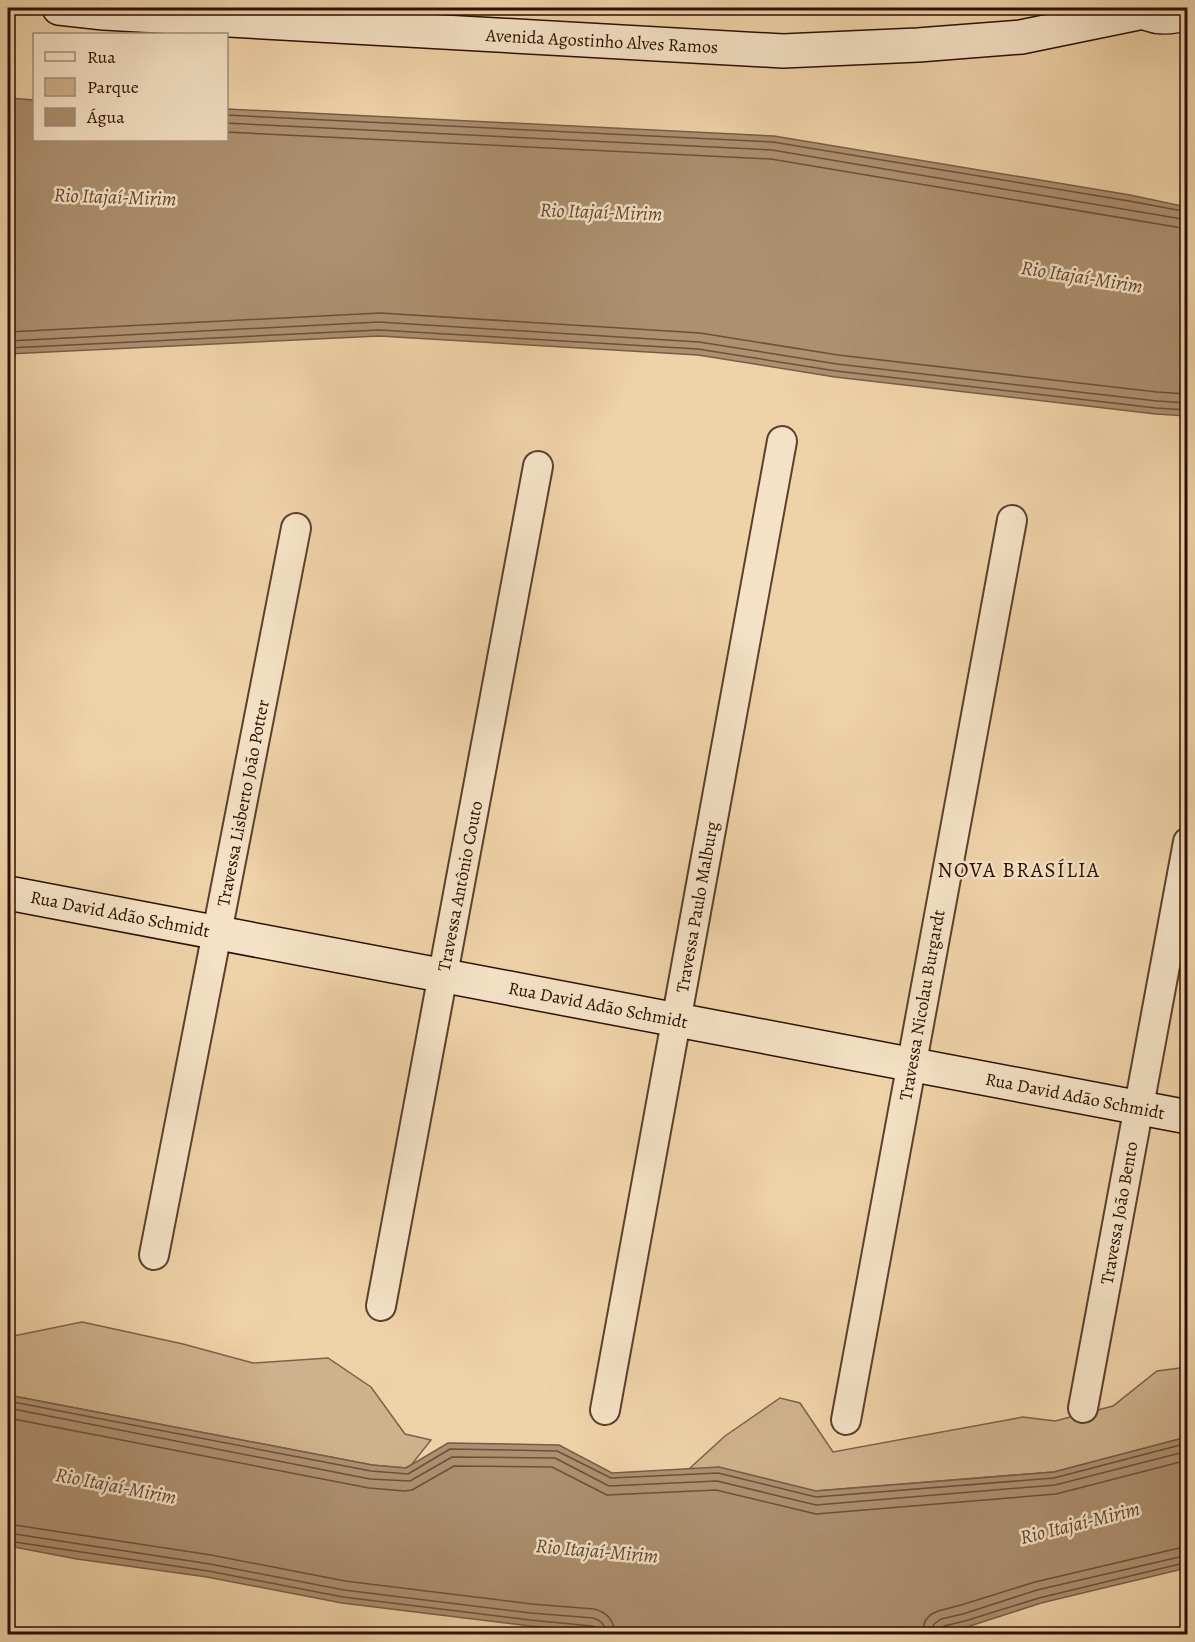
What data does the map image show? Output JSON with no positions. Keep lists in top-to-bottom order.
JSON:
{
  "streets": {
    "main road": ["Avenida Agostinho Alves Ramos", "Rua David Adão Schmidt"],
    "street": [
      "Travessa Lisberto João Potter",
      "Travessa Antônio Couto",
      "Travessa Paulo Malburg",
      "Travessa Nicolau Burgardt",
      "Travessa João Bento"
    ]
  },
  "crossings": [
    ["Travessa Lisberto João Potter", "Rua David Adão Schmidt"],
    ["Travessa Antônio Couto", "Rua David Adão Schmidt"],
    ["Travessa Paulo Malburg", "Rua David Adão Schmidt"],
    ["Rua David Adão Schmidt", "Travessa Nicolau Burgardt"],
    ["Rua David Adão Schmidt", "Travessa João Bento"]
  ],
  "districts": ["NOVA BRASÍLIA"],
  "water": ["Rio Itajaí-Mirim"],
  "legend": ["Rua", "Parque", "Água"]
}
